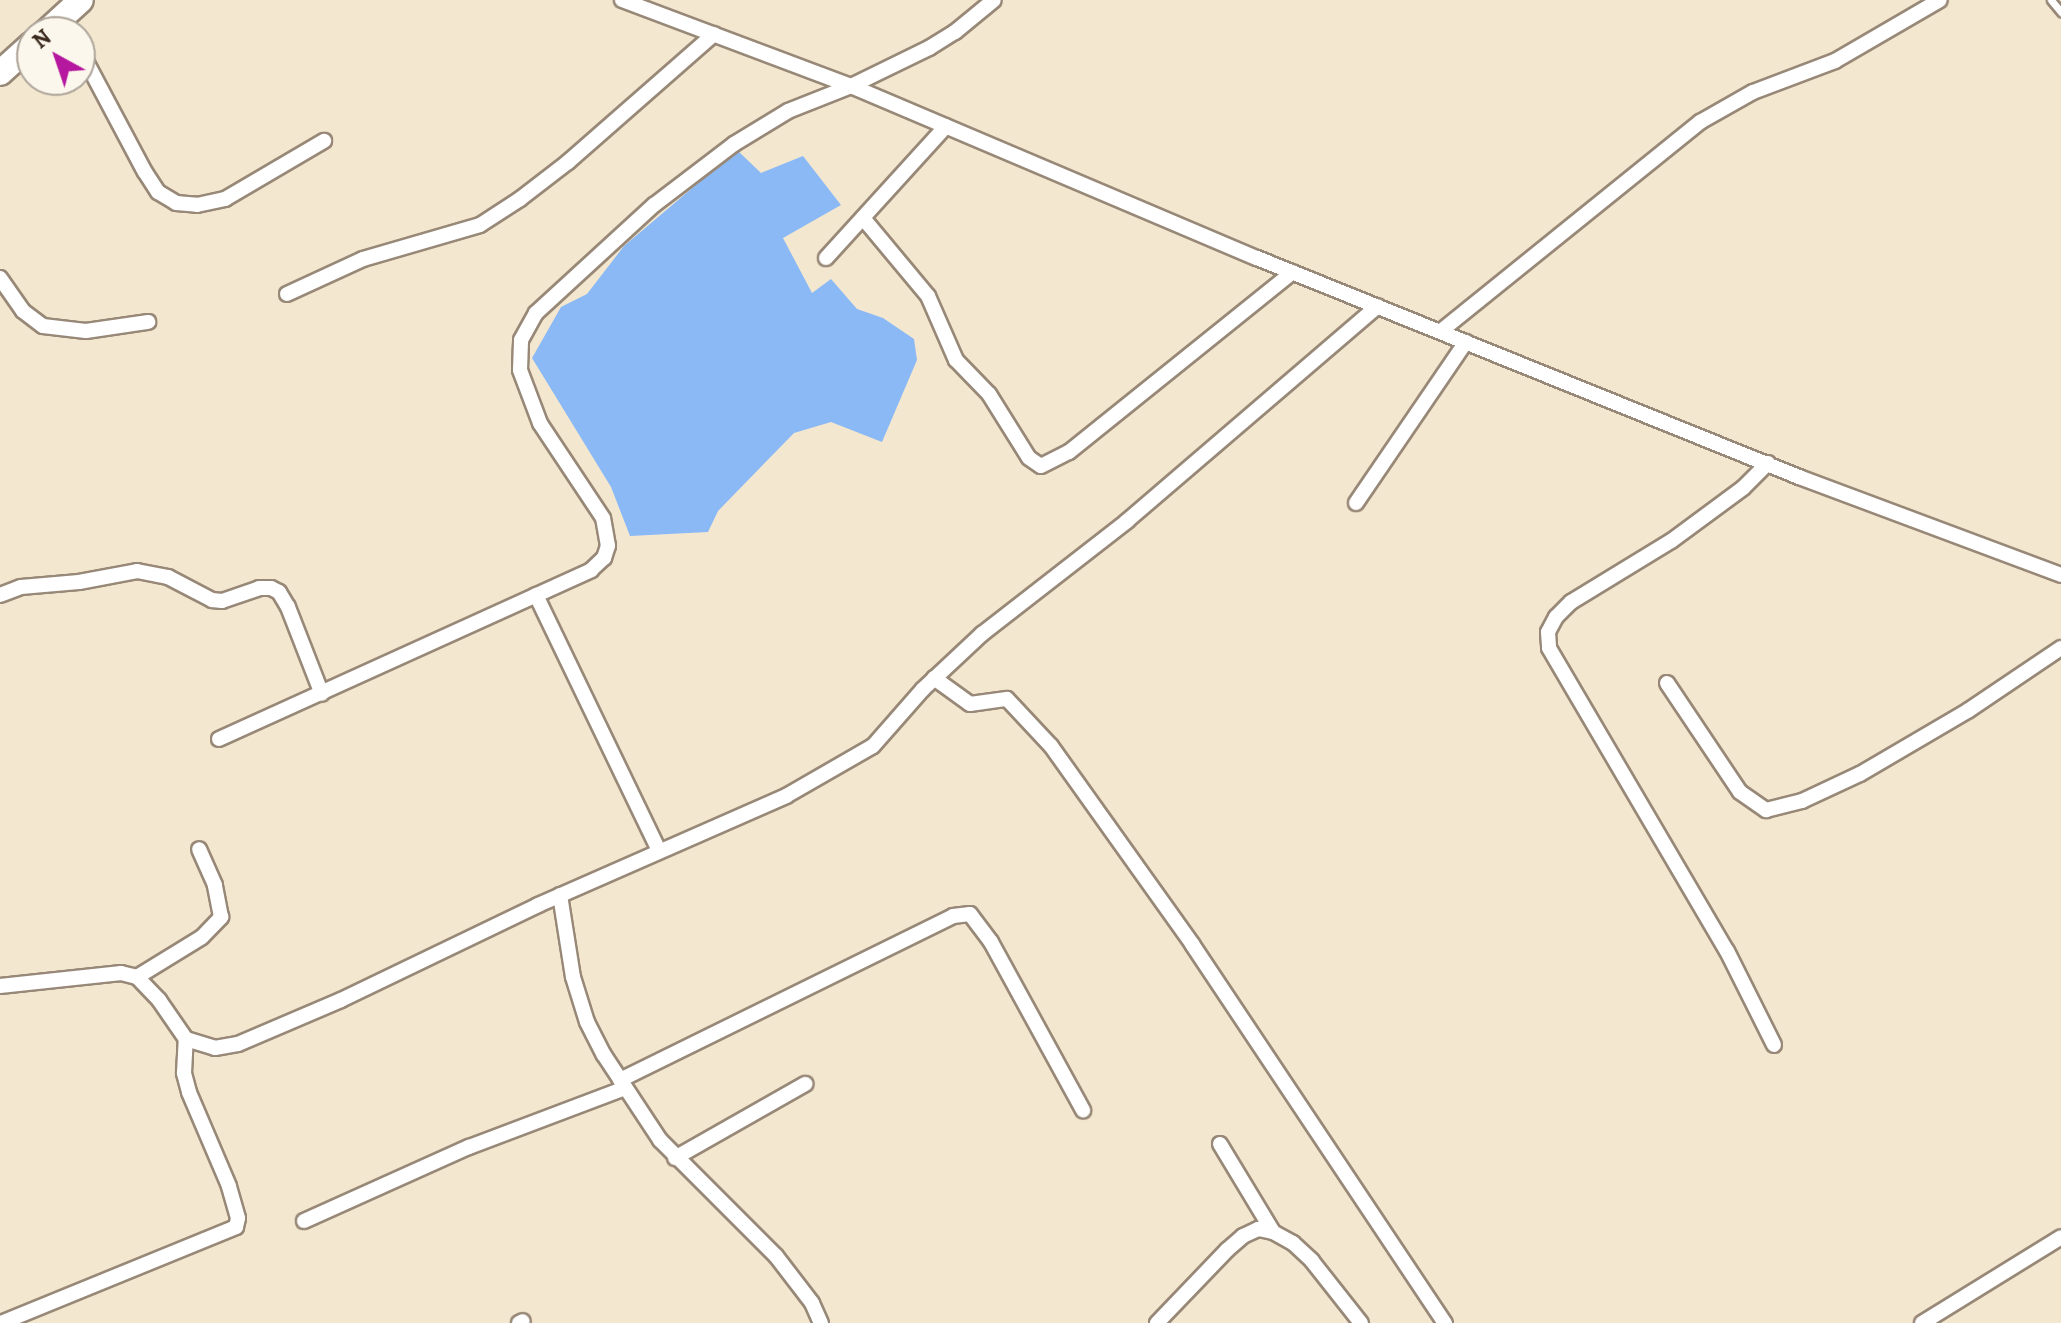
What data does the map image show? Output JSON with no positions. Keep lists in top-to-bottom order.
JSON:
{
  "north": "top left"
}
